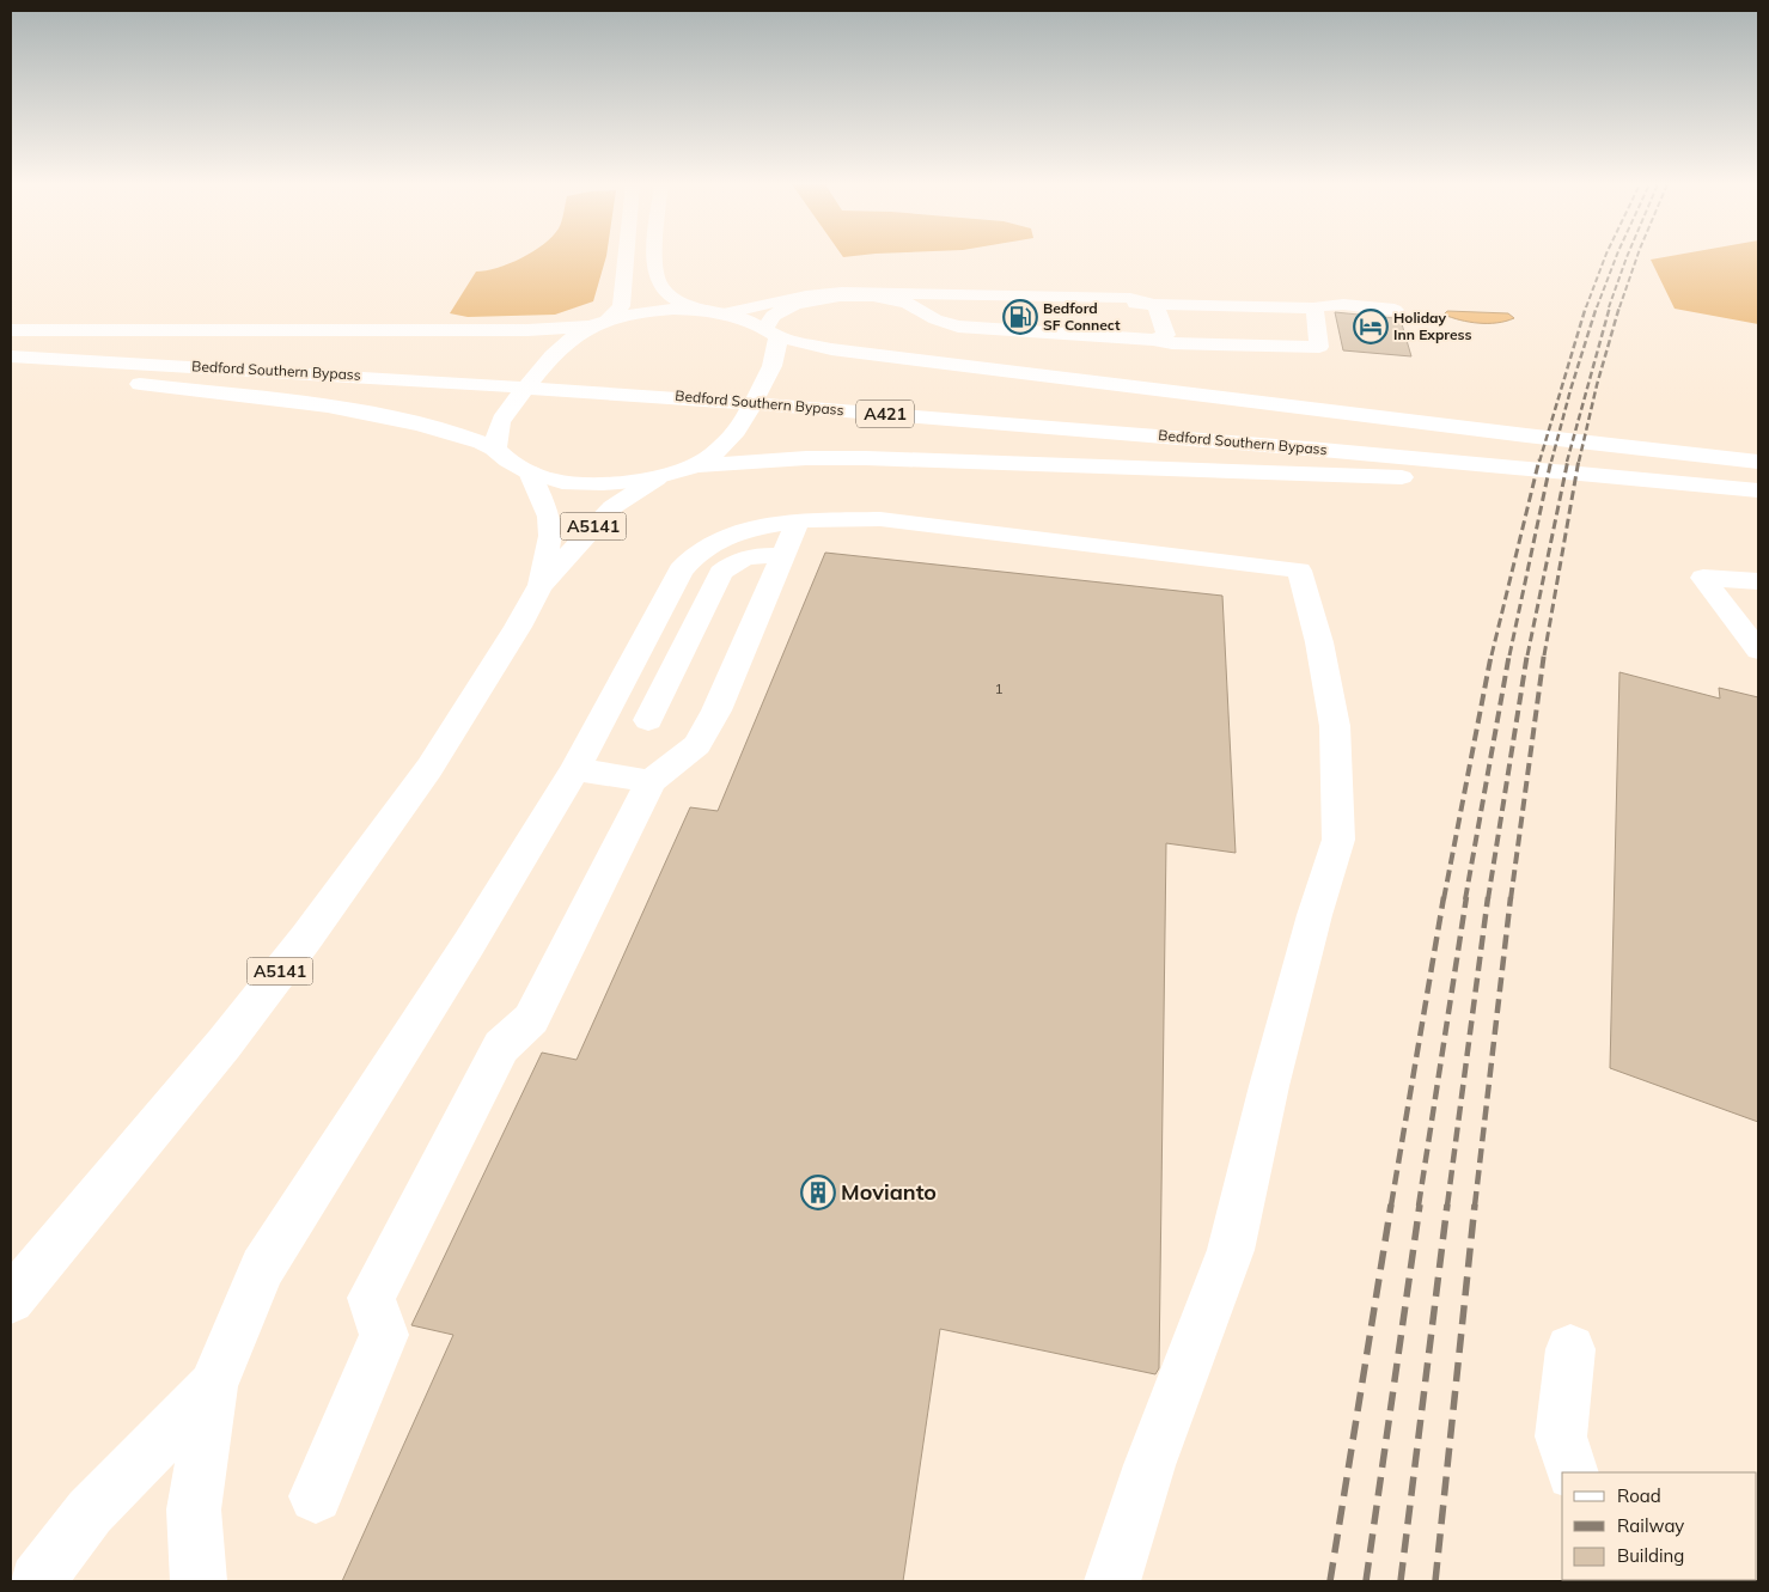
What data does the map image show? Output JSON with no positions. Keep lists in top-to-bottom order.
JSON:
{
  "streets": {
    "main road": ["Bedford Southern Bypass", "A421", "A5141"]
  },
  "places": {
    "fuel station": ["Bedford SF Connect"],
    "hotel": ["Holiday Inn Express"],
    "building": ["Movianto"]
  },
  "house_numbers": ["1"],
  "legend": ["Road", "Railway", "Building"]
}
